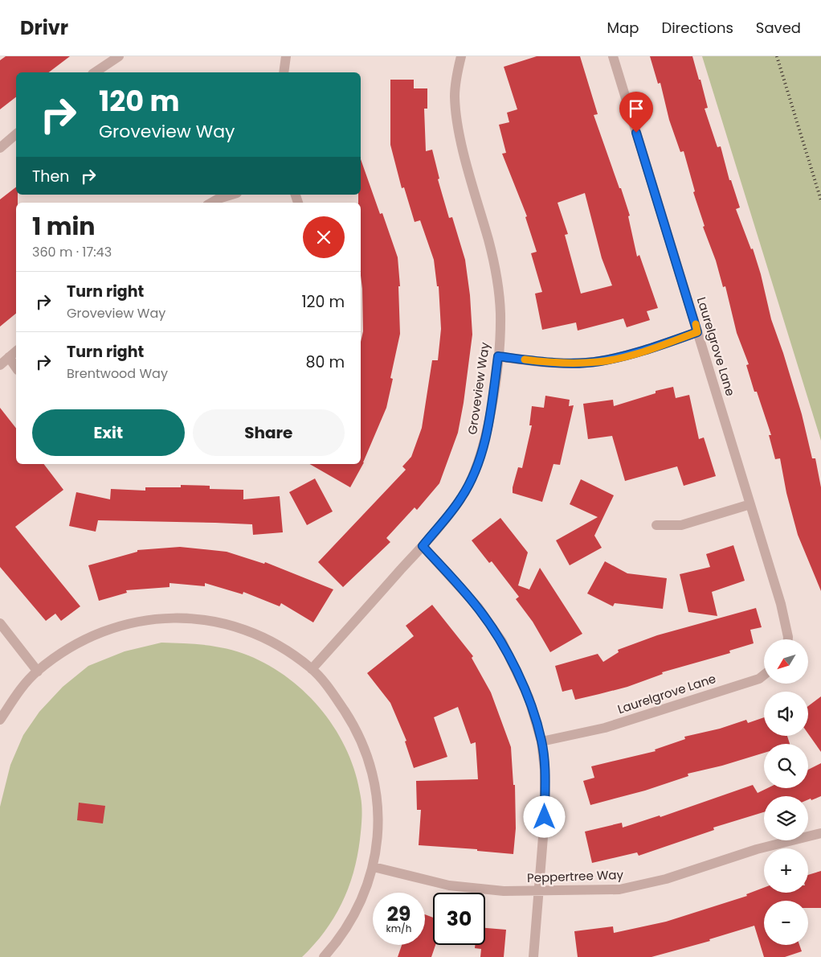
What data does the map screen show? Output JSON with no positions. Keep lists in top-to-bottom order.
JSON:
{
  "streets": {
    "street": ["Laurelgrove Lane", "Groveview Way", "Peppertree Way"]
  },
  "north": "bottom left",
  "page": {
    "header": "Drivr",
    "nav": ["Map", "Directions", "Saved"],
    "turn": ["120 m", "Groveview Way"],
    "then": "Then",
    "heading": ["1 min", "360 m · 17:43"],
    "list": [
      {
        "name": "Turn right",
        "note": "Groveview Way",
        "value": "120 m"
      },
      {
        "name": "Turn right",
        "note": "Brentwood Way",
        "value": "80 m"
      }
    ],
    "buttons": ["Exit", "Share"],
    "map_buttons": ["+", "−"],
    "speed": "29 km/h",
    "limit": "30"
  }
}
